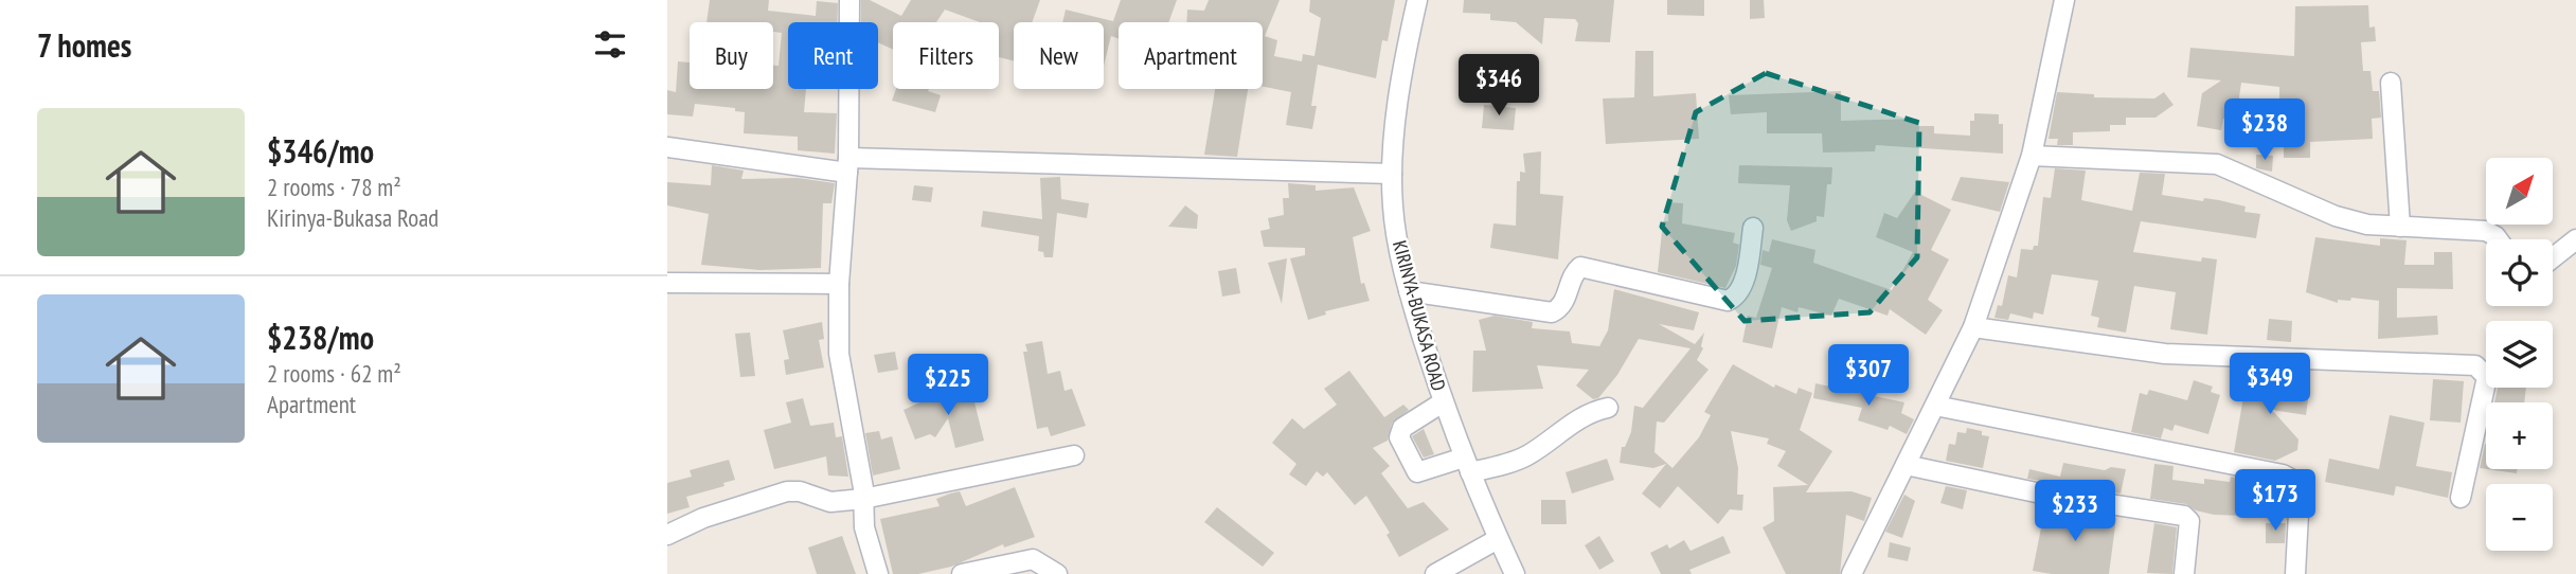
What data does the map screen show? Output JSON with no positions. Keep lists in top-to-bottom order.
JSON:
{
  "streets": {
    "street": ["KIRINYA-BUKASA ROAD"]
  },
  "north": "top right",
  "page": {
    "heading": "7 homes",
    "chip": [
      "Buy",
      "Rent",
      "Filters",
      "New",
      "Apartment"
    ],
    "price": [
      "$346",
      "$238",
      "$307",
      "$349",
      "$225",
      "$173",
      "$233"
    ],
    "list": [
      {
        "name": "$346/mo",
        "note": "2 rooms · 78 m² · Kirinya-Bukasa Road"
      },
      {
        "name": "$238/mo",
        "note": "2 rooms · 62 m² · Apartment"
      }
    ],
    "map_buttons": ["+", "−"]
  }
}
